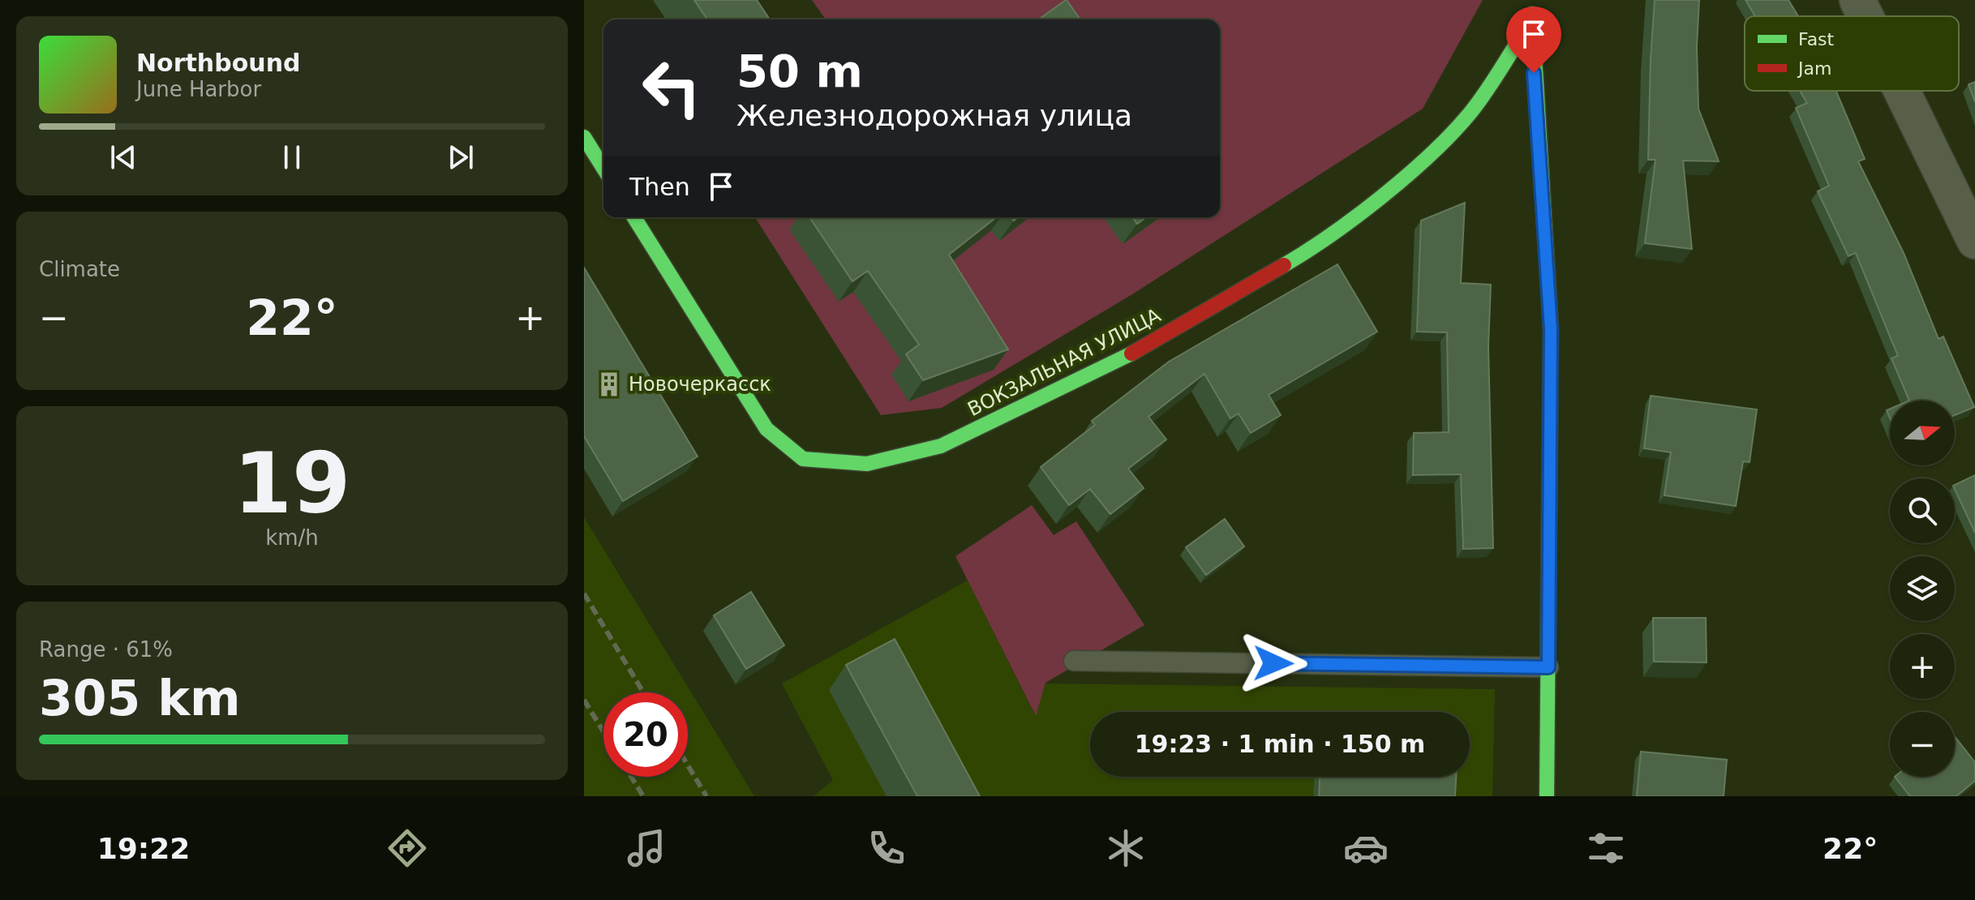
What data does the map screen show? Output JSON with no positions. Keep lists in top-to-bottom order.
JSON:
{
  "streets": {
    "street": ["ВОКЗАЛЬНАЯ УЛИЦА"]
  },
  "places": {
    "building": ["Новочеркасск"]
  },
  "legend": ["Fast", "Jam"],
  "north": "right",
  "page": {
    "turn": ["50 m", "Железнодорожная улица"],
    "song": ["Northbound", "June Harbor"],
    "then": "Then",
    "tile": [
      "Climate",
      ["19", "km/h"],
      ["Range · 61%", "305 km"]
    ],
    "heat": ["−", "22°", "+"],
    "map_buttons": ["+", "−"],
    "limit": "20",
    "trip": "19:23 · 1 min · 150 m",
    "tabs": ["19:22", "22°"]
  }
}
